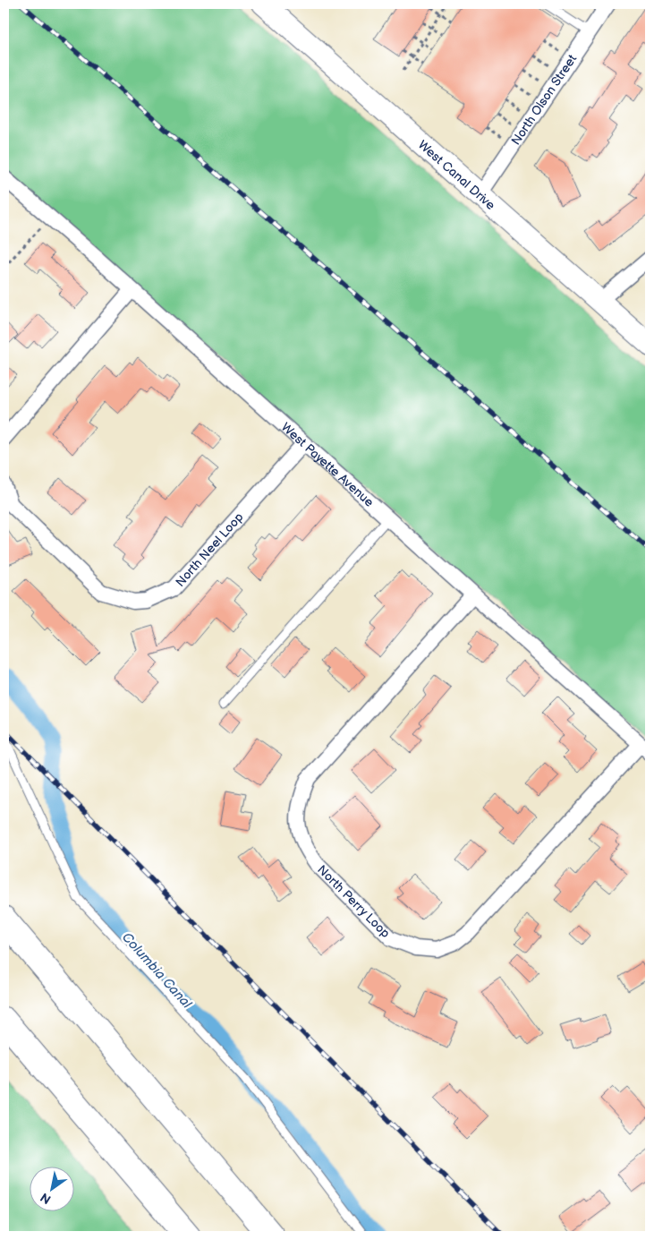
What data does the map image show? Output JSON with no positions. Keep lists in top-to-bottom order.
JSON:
{
  "streets": {
    "street": [
      "North Olson Street",
      "West Canal Drive",
      "West Payette Avenue",
      "North Neel Loop",
      "North Perry Loop"
    ]
  },
  "crossings": [
    ["North Olson Street", "West Canal Drive"],
    ["West Payette Avenue", "North Neel Loop"],
    ["West Payette Avenue", "North Perry Loop"]
  ],
  "water": ["Columbia Canal"],
  "north": "bottom left"
}
